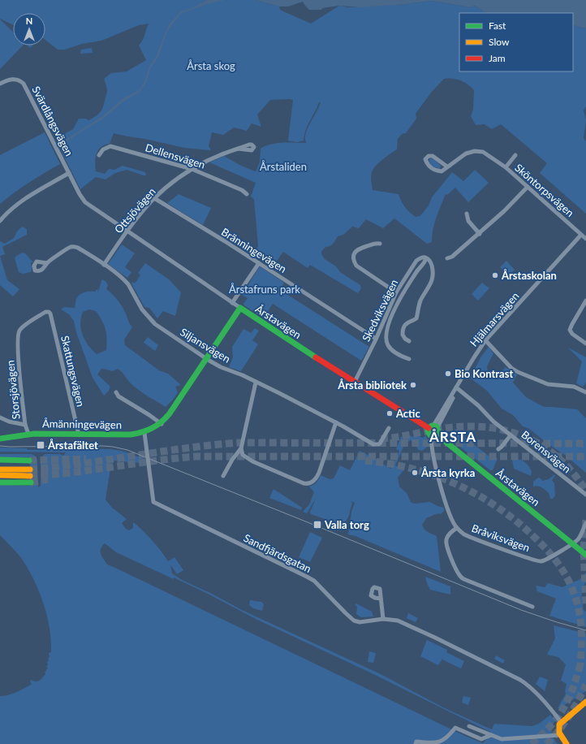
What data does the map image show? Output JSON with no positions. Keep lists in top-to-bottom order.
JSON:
{
  "streets": {
    "main road": ["Årstavägen", "Åmänningevägen"],
    "street": [
      "Svärdlångsvägen",
      "Dellensvägen",
      "Sköntorpsvägen",
      "Ottsjövägen",
      "Bränningevägen",
      "Skedviksvägen",
      "Hjälmarsvägen",
      "Siljansvägen",
      "Skattungsvägen",
      "Storsjövägen",
      "Borensvägen",
      "Bråviksvägen",
      "Sandfjärdsgatan"
    ]
  },
  "crossings": [
    ["Svärdlångsvägen", "Årstavägen"],
    ["Dellensvägen", "Ottsjövägen"],
    ["Sköntorpsvägen", "Hjälmarsvägen"],
    ["Ottsjövägen", "Bränningevägen"],
    ["Ottsjövägen", "Årstavägen"],
    ["Ottsjövägen", "Siljansvägen"],
    ["Bränningevägen", "Skedviksvägen"],
    ["Skedviksvägen", "Årstavägen"],
    ["Hjälmarsvägen", "Årstavägen"],
    ["Hjälmarsvägen", "Borensvägen"],
    ["Årstavägen", "Åmänningevägen"],
    ["Årstavägen", "Bråviksvägen"],
    ["Siljansvägen", "Åmänningevägen"],
    ["Skattungsvägen", "Storsjövägen"],
    ["Skattungsvägen", "Åmänningevägen"],
    ["Storsjövägen", "Åmänningevägen"],
    ["Åmänningevägen", "Sandfjärdsgatan"]
  ],
  "districts": ["ÅRSTA"],
  "parks": ["Årsta skog", "Årstaliden", "Årstafruns park"],
  "places": {
    "other": [
      "Årstaskolan",
      "Bio Kontrast",
      "Årsta bibliotek",
      "Actic",
      "Årsta kyrka"
    ],
    "transit": ["Årstafältet", "Valla torg"]
  },
  "legend": ["Fast", "Slow", "Jam"],
  "north": "top"
}
